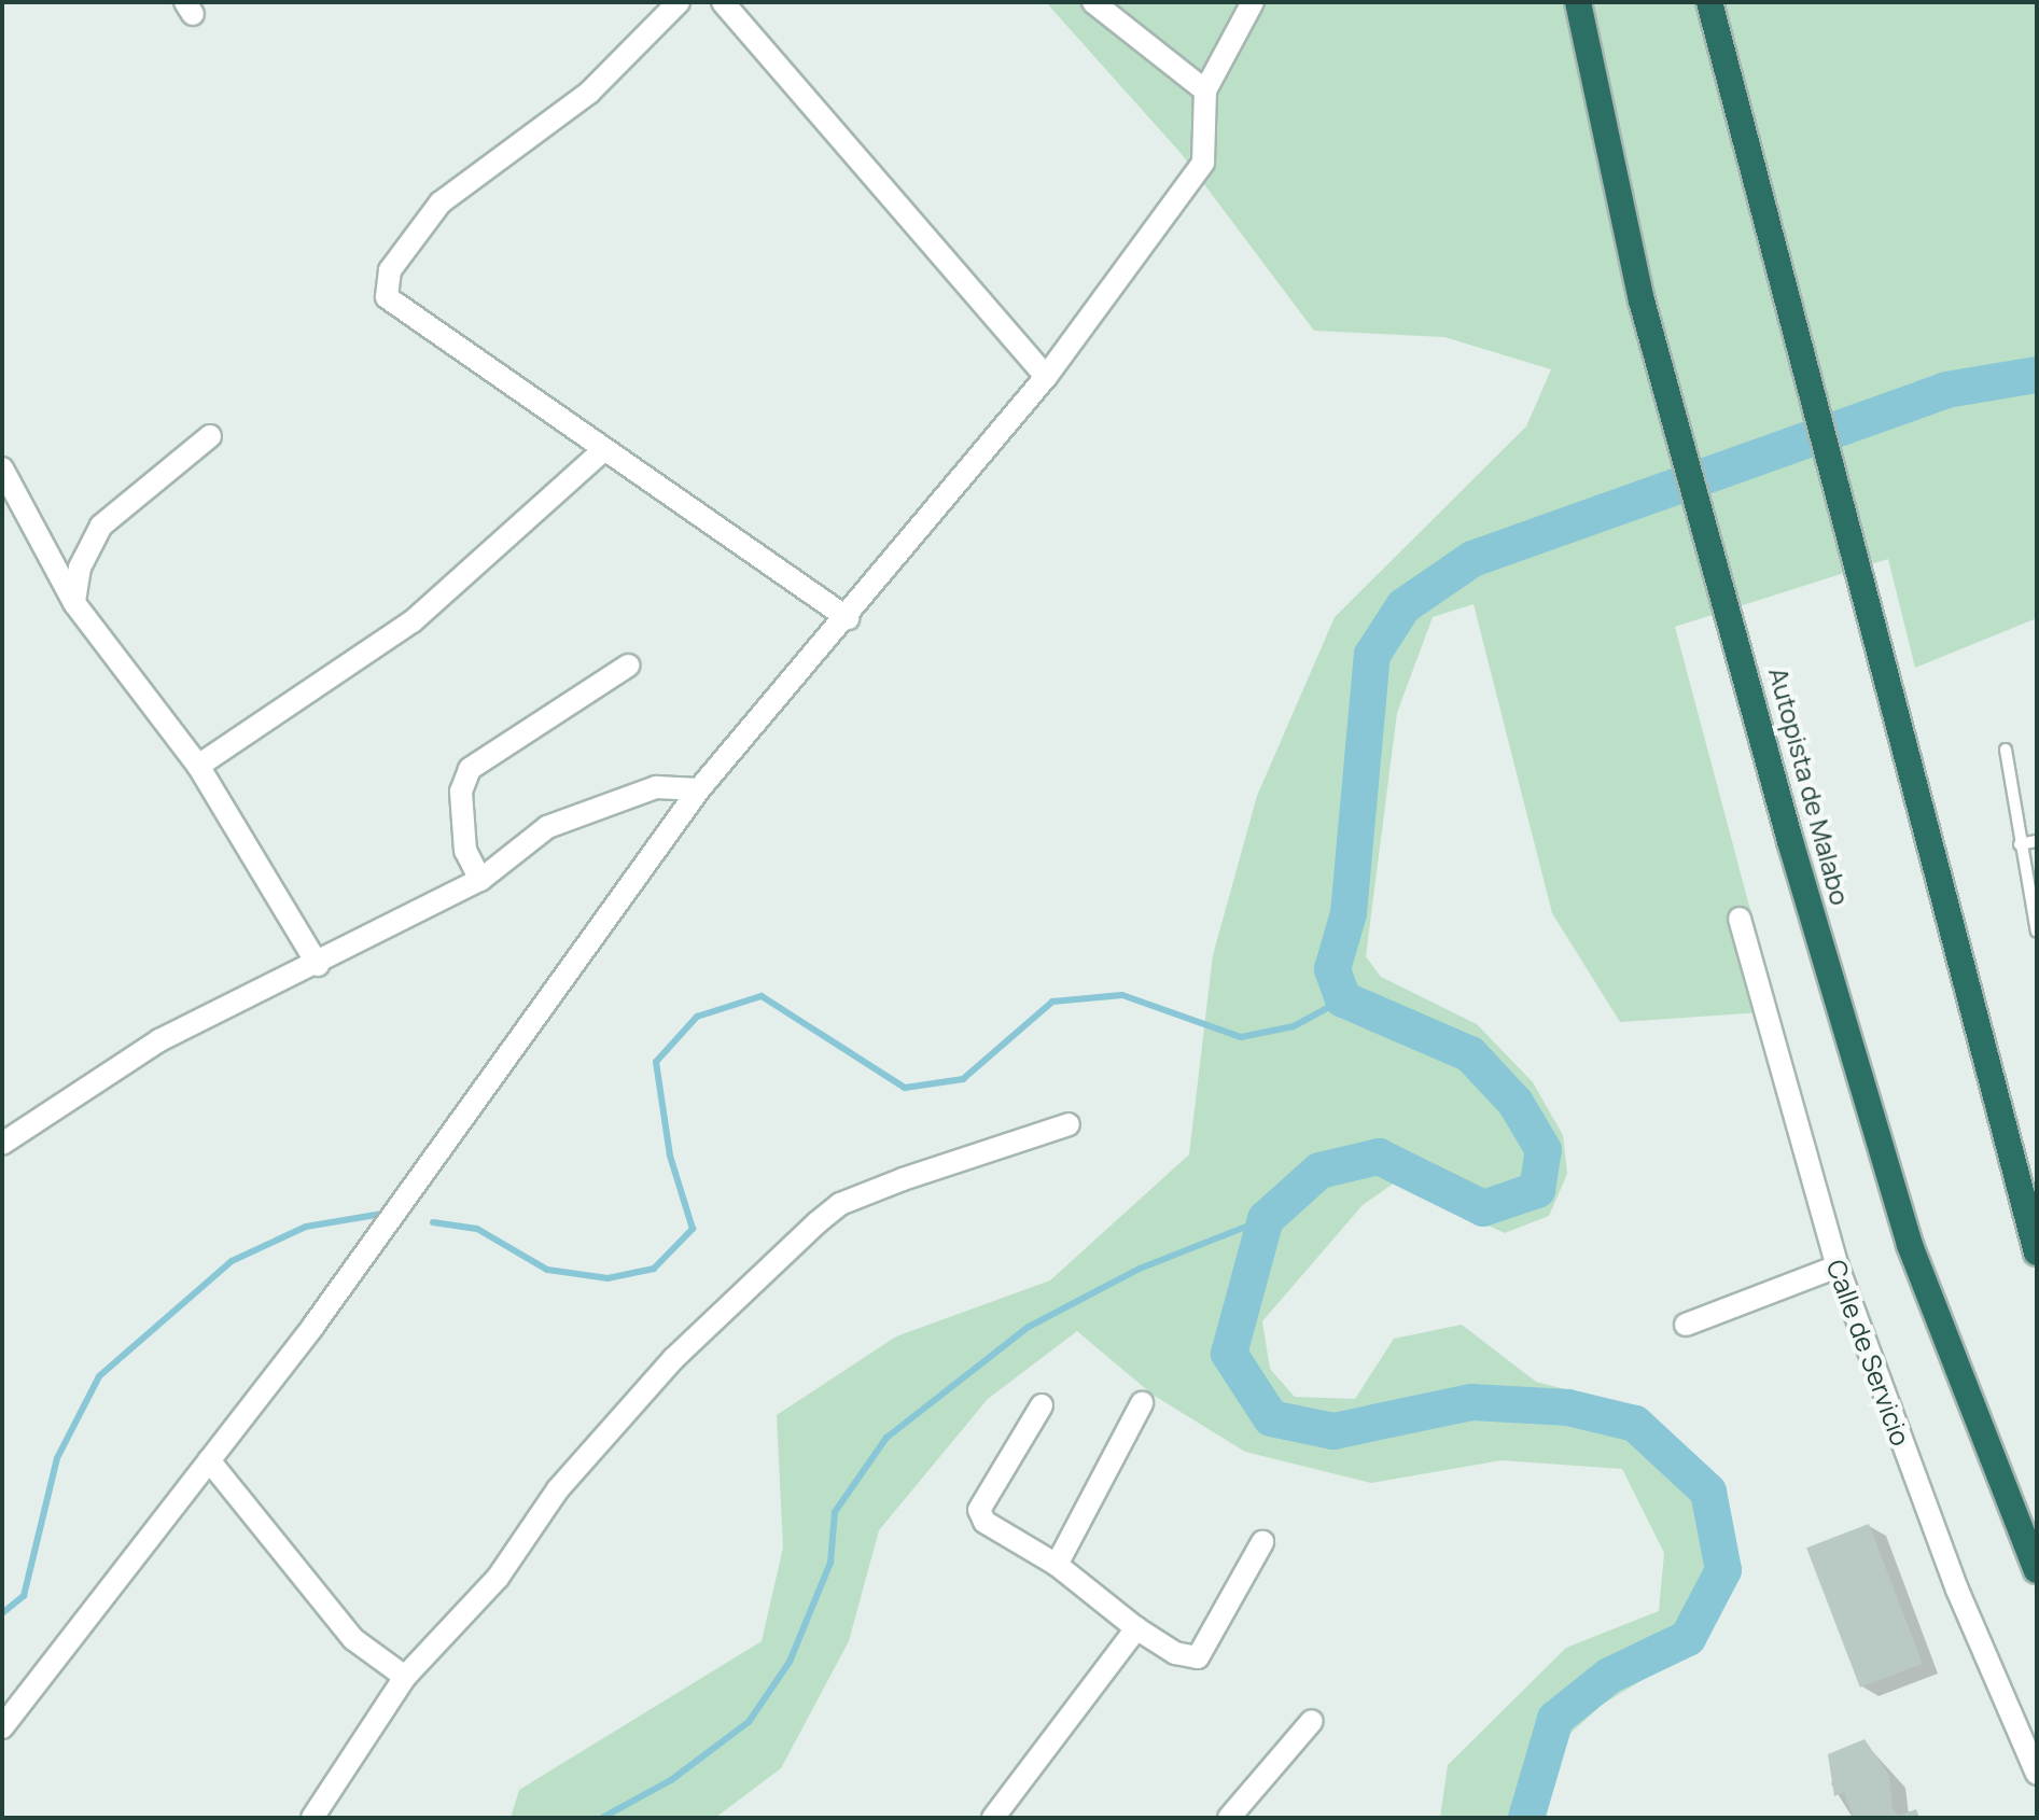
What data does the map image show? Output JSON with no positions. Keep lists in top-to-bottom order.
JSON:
{
  "streets": {
    "highway": ["Autopista de Malabo"],
    "street": ["Calle de Servicio"]
  }
}
